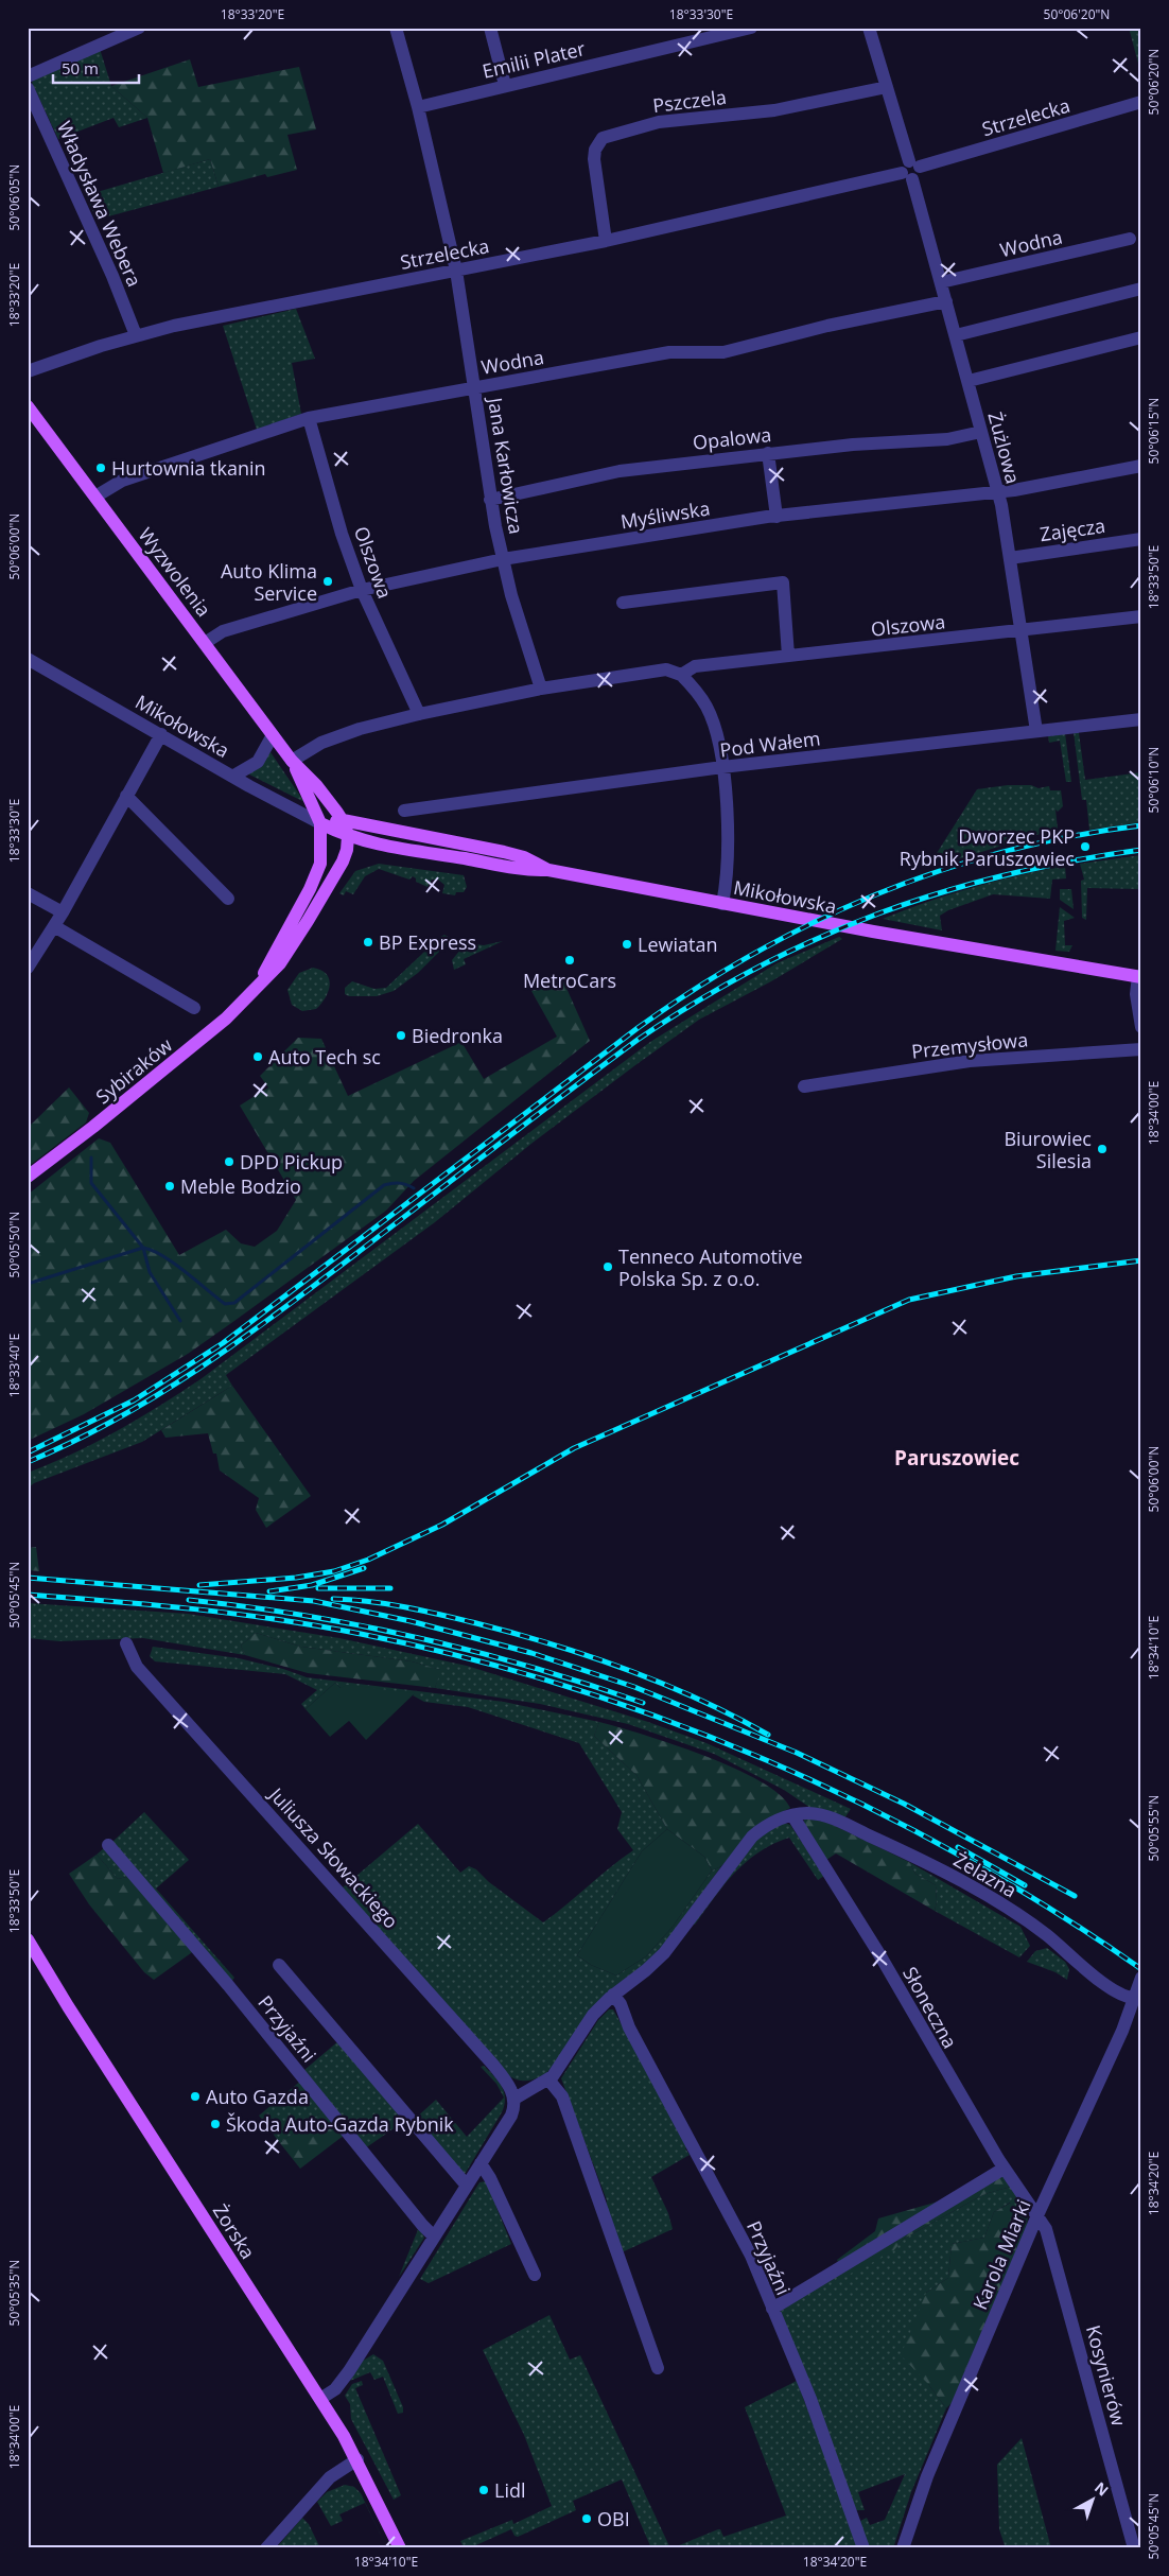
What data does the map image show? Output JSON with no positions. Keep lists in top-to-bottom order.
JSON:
{
  "streets": {
    "main road": [
      "Wyzwolenia",
      "Mikołowska",
      "Sybiraków",
      "Żorska"
    ],
    "street": [
      "Emilii Plater",
      "Pszczela",
      "Strzelecka",
      "Władysława Webera",
      "Wodna",
      "Opalowa",
      "Żużlowa",
      "Jana Karłowicza",
      "Myśliwska",
      "Zajęcza",
      "Olszowa",
      "Pod Wałem",
      "Przemysłowa",
      "Juliusza Słowackiego",
      "Żelazna",
      "Słoneczna",
      "Przyjaźni",
      "Karola Miarki",
      "Kosynierów"
    ]
  },
  "crossings": [
    ["Emilii Plater", "Jana Karłowicza"],
    ["Pszczela", "Strzelecka"],
    ["Strzelecka", "Władysława Webera"],
    ["Strzelecka", "Żużlowa"],
    ["Strzelecka", "Jana Karłowicza"],
    ["Wodna", "Żużlowa"],
    ["Wodna", "Jana Karłowicza"],
    ["Wodna", "Olszowa"],
    ["Wodna", "Wyzwolenia"],
    ["Opalowa", "Żużlowa"],
    ["Opalowa", "Jana Karłowicza"],
    ["Żużlowa", "Myśliwska"],
    ["Żużlowa", "Zajęcza"],
    ["Żużlowa", "Olszowa"],
    ["Żużlowa", "Pod Wałem"],
    ["Jana Karłowicza", "Myśliwska"],
    ["Myśliwska", "Olszowa"],
    ["Myśliwska", "Wyzwolenia"],
    ["Wyzwolenia", "Mikołowska"],
    ["Wyzwolenia", "Sybiraków"],
    ["Mikołowska", "Sybiraków"],
    ["Żelazna", "Słoneczna"],
    ["Żelazna", "Karola Miarki"],
    ["Słoneczna", "Karola Miarki"],
    ["Słoneczna", "Kosynierów"],
    ["Karola Miarki", "Kosynierów"]
  ],
  "districts": ["Paruszowiec"],
  "places": [
    "Hurtownia tkanin",
    "Auto Klima Service",
    "Dworzec PKP Rybnik Paruszowiec",
    "BP Express",
    "Lewiatan",
    "MetroCars",
    "Biedronka",
    "Auto Tech sc",
    "Biurowiec Silesia",
    "DPD Pickup",
    "Meble Bodzio",
    "Tenneco Automotive Polska Sp. z o.o.",
    "Auto Gazda",
    "Škoda Auto-Gazda Rybnik",
    "Lidl",
    "OBI"
  ],
  "scale_bar": "50 m",
  "north": "top right",
  "coordinates": [
    "18°33'20\"E",
    "18°33'30\"E",
    "50°06'20\"N",
    "50°06'05\"N",
    "50°06'15\"N",
    "50°06'00\"N",
    "18°33'50\"E",
    "50°06'10\"N",
    "18°34'00\"E",
    "50°05'50\"N",
    "18°33'40\"E",
    "50°05'45\"N",
    "18°34'10\"E",
    "50°05'55\"N",
    "18°34'20\"E",
    "50°05'35\"N"
  ]
}
